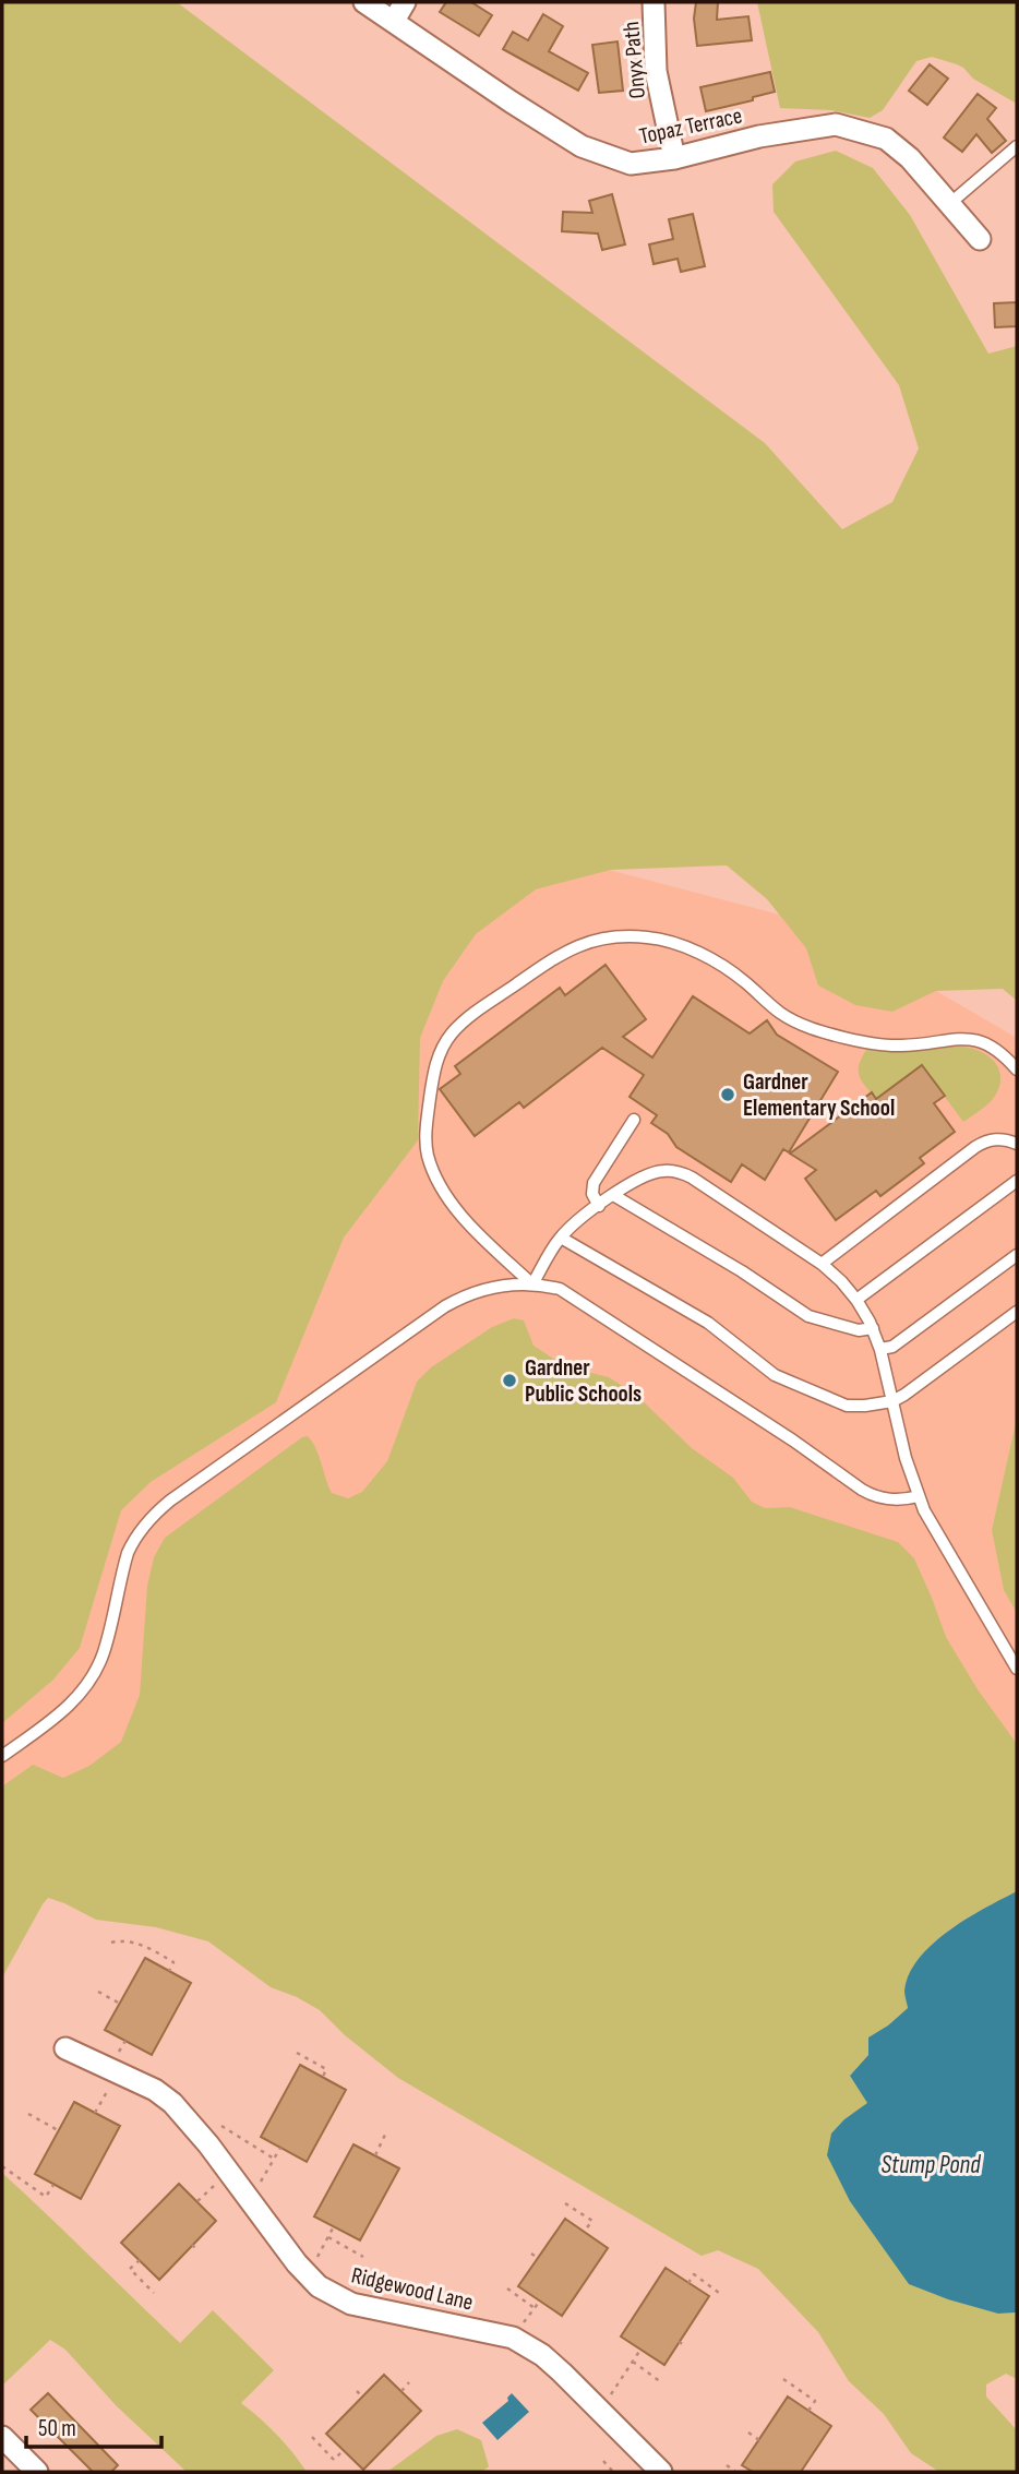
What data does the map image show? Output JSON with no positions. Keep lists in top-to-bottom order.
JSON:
{
  "streets": {
    "street": ["Onyx Path", "Topaz Terrace", "Ridgewood Lane"]
  },
  "crossings": [
    ["Onyx Path", "Topaz Terrace"]
  ],
  "water": ["Stump Pond"],
  "places": ["Gardner Elementary School", "Gardner Public Schools"],
  "scale_bar": "50 m"
}
